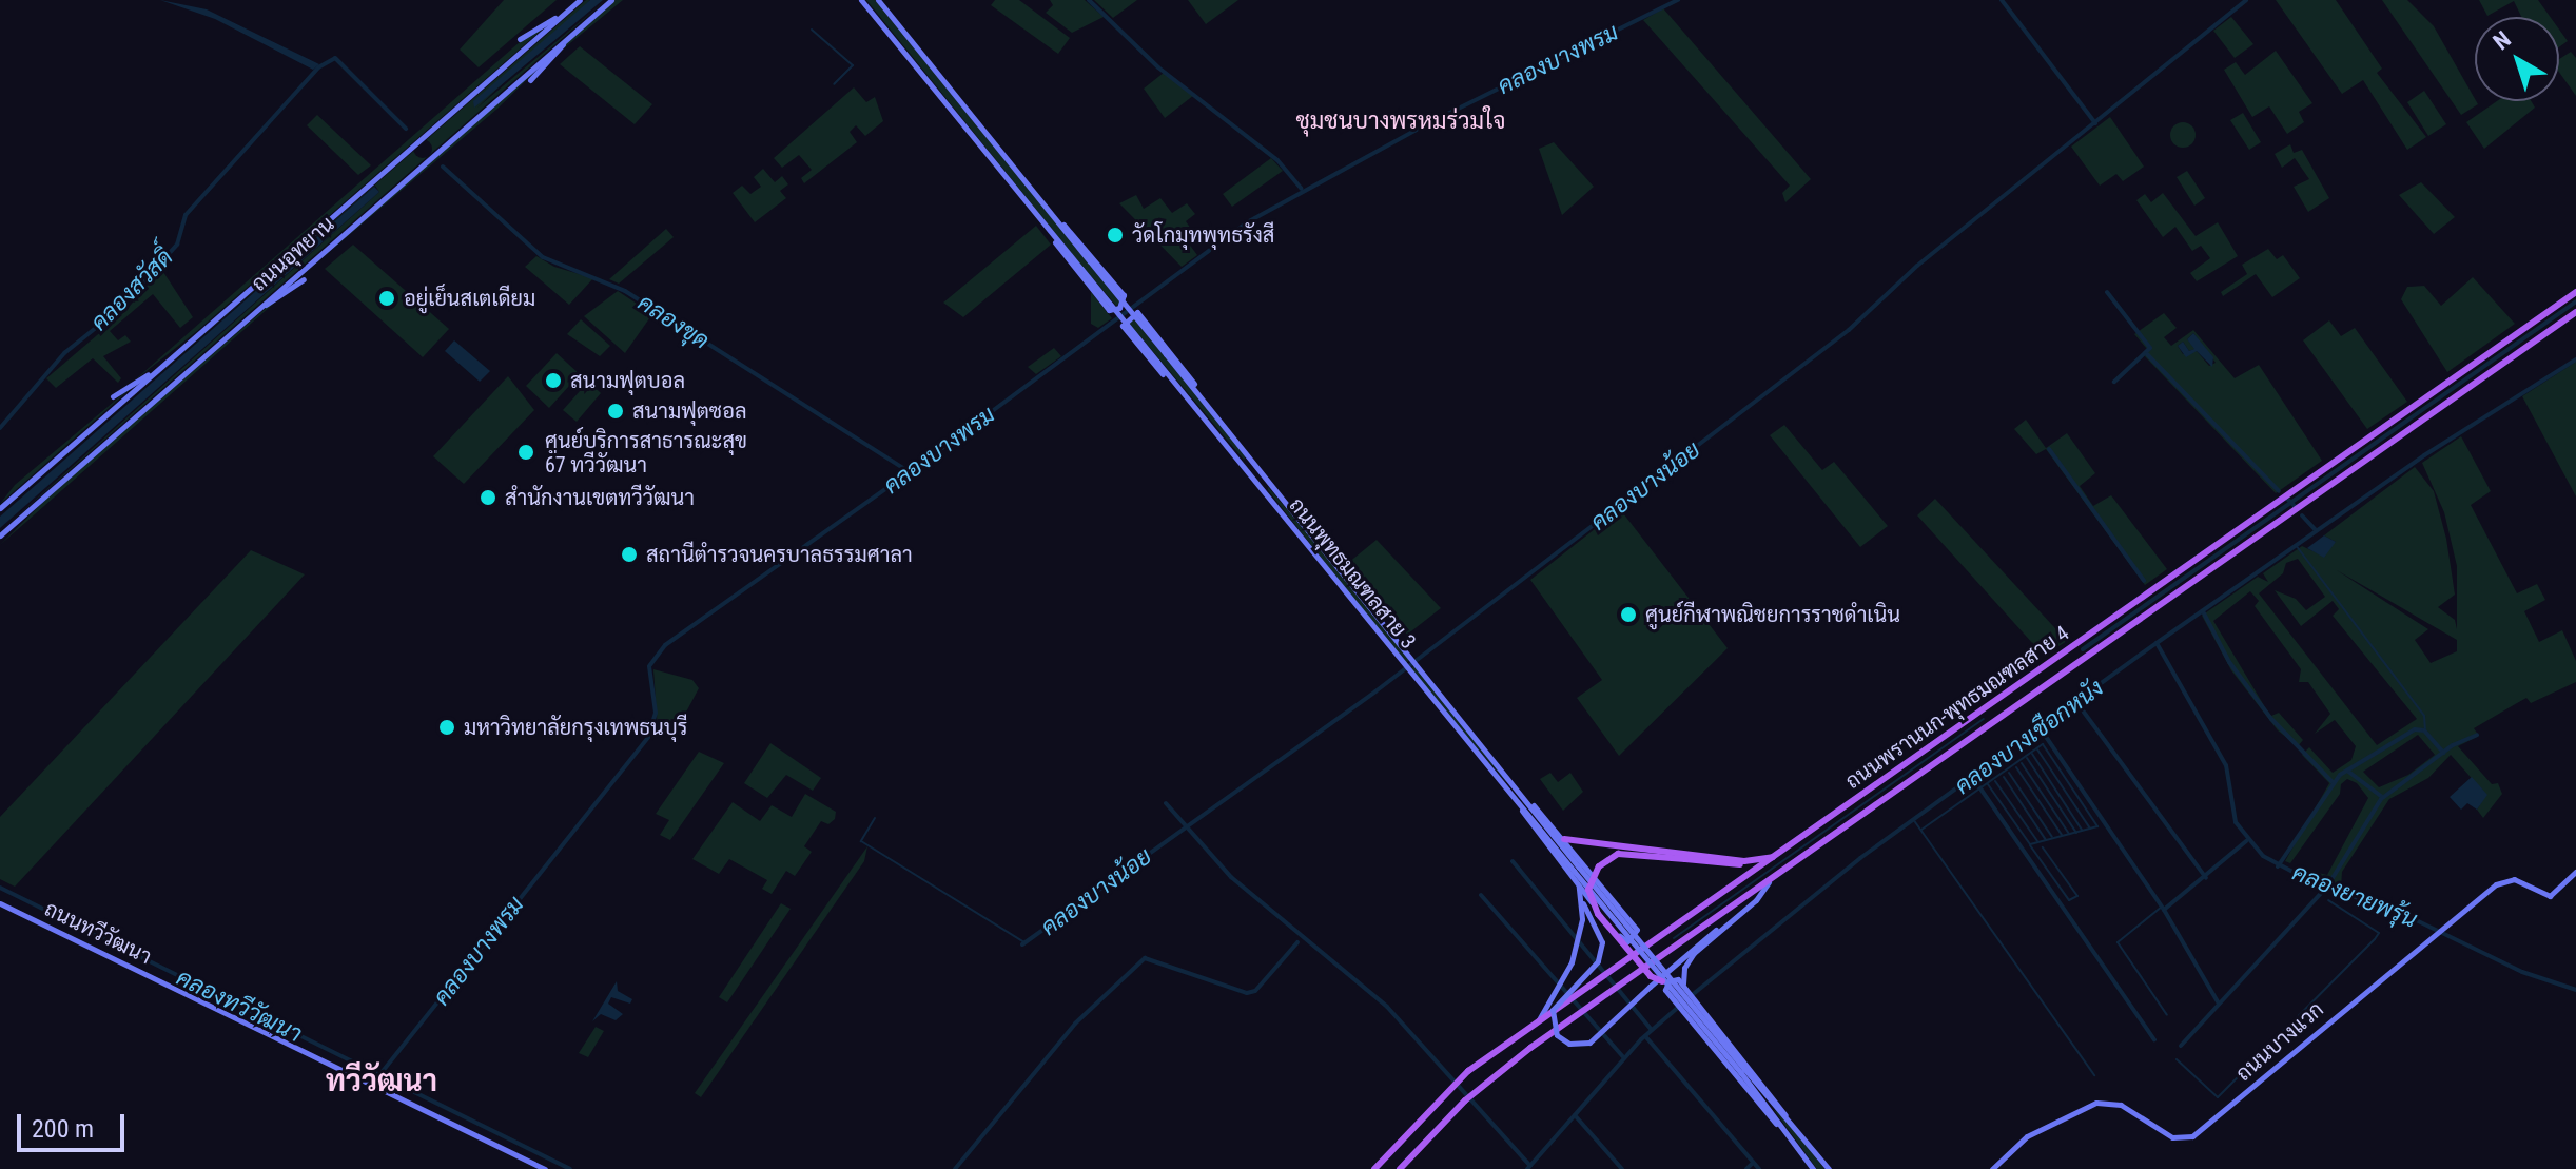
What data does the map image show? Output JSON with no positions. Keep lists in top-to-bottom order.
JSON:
{
  "streets": {
    "main road": [
      "ถนนอุทยาน",
      "ถนนพุทธมณฑลสาย 3",
      "ถนนพรานนก-พุทธมณฑลสาย 4",
      "ถนนทวีวัฒนา",
      "ถนนบางแวก"
    ]
  },
  "districts": ["ชุมชนบางพรหมร่วมใจ", "ทวีวัฒนา"],
  "water": [
    "คลองบางพรม",
    "คลองสวัสดิ์",
    "คลองขุด",
    "คลองบางน้อย",
    "คลองบางเชือกหนัง",
    "คลองยายพรุ้น",
    "คลองทวีวัฒนา"
  ],
  "places": [
    "วัดโกมุทพุทธรังสี",
    "อยู่เย็นสเตเดียม",
    "สนามฟุตบอล",
    "สนามฟุตซอล",
    "ศูนย์บริการสาธารณะสุข 67 ทวีวัฒนา",
    "สำนักงานเขตทวีวัฒนา",
    "สถานีตำรวจนครบาลธรรมศาลา",
    "ศูนย์กีฬาพณิชยการราชดำเนิน",
    "มหาวิทยาลัยกรุงเทพธนบุรี"
  ],
  "scale_bar": "200 m",
  "north": "top left"
}
